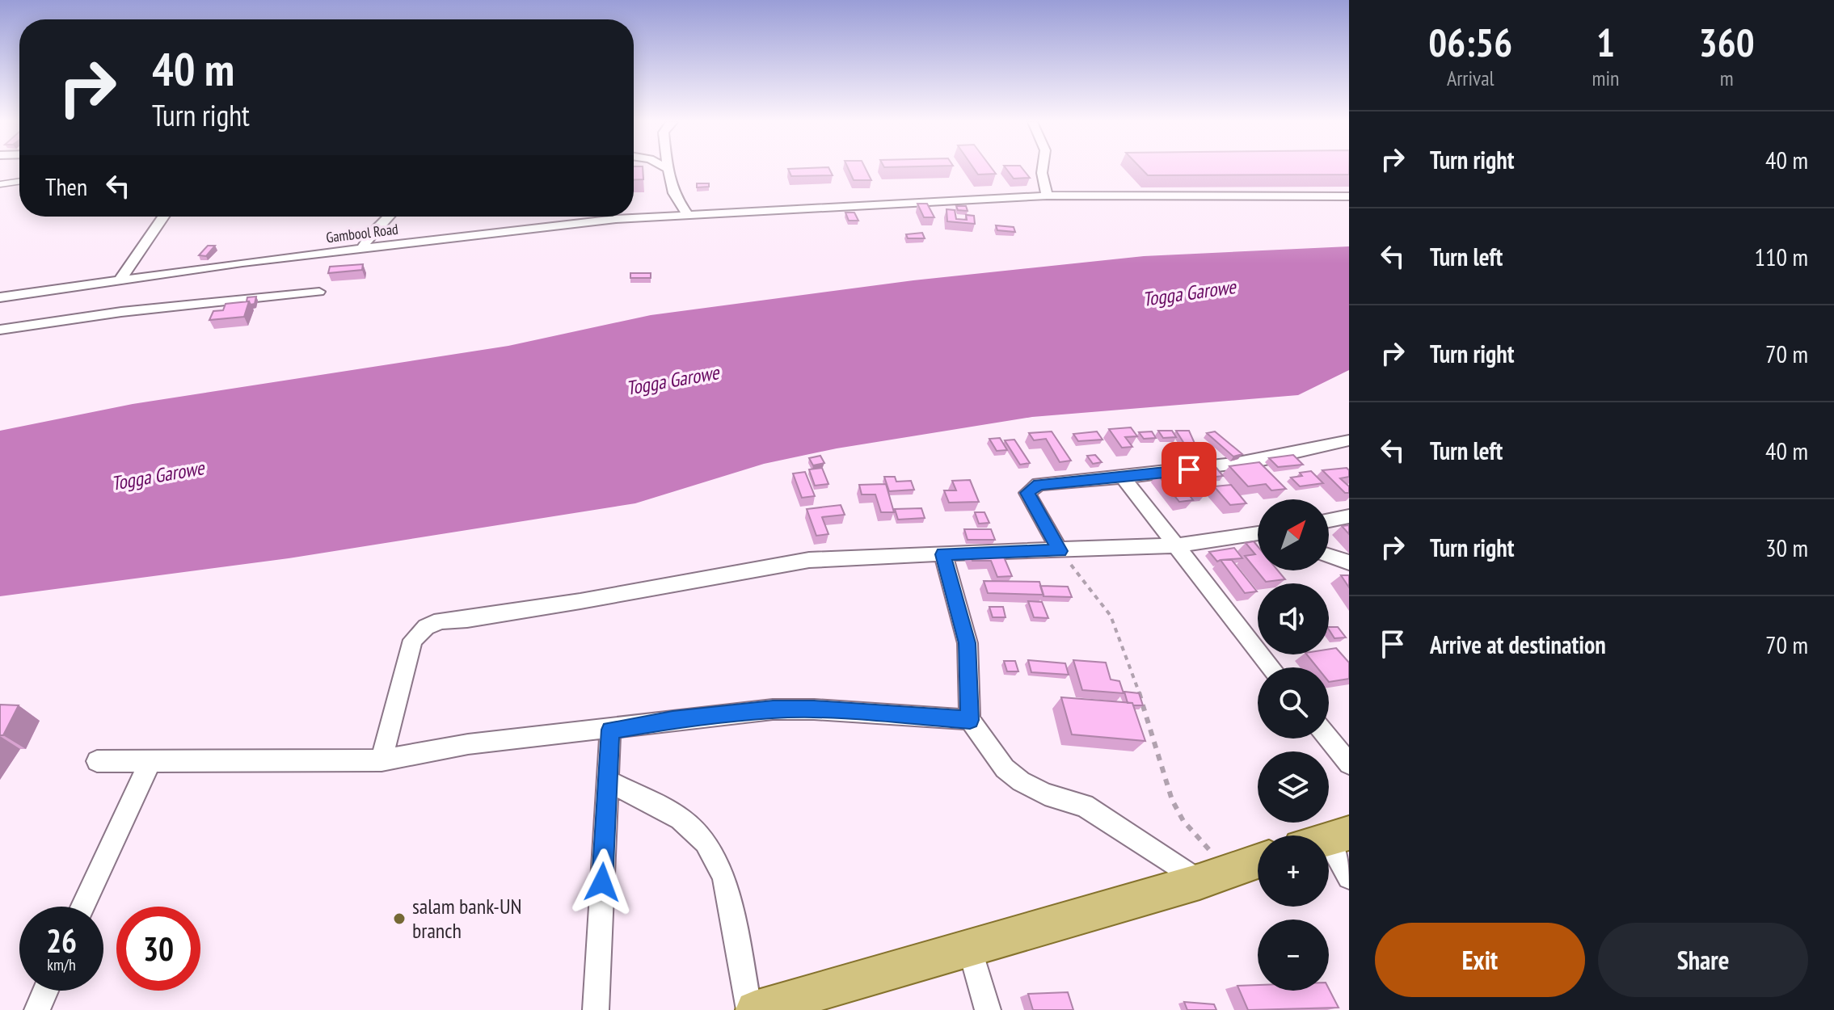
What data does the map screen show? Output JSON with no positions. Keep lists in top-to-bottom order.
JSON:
{
  "streets": {
    "street": ["Gambool Road"]
  },
  "water": ["Togga Garowe"],
  "places": ["salam bank-UN branch"],
  "north": "top right",
  "page": {
    "eta": [
      "06:56",
      "Arrival",
      "1",
      "min",
      "360",
      "m"
    ],
    "turn": ["40 m", "Turn right"],
    "list": [
      {
        "name": "Turn right",
        "value": "40 m"
      },
      {
        "name": "Turn left",
        "value": "110 m"
      },
      {
        "name": "Turn right",
        "value": "70 m"
      },
      {
        "name": "Turn left",
        "value": "40 m"
      },
      {
        "name": "Turn right",
        "value": "30 m"
      },
      {
        "name": "Arrive at destination",
        "value": "70 m"
      }
    ],
    "then": "Then",
    "map_buttons": ["+", "−"],
    "speed": "26 km/h",
    "limit": "30",
    "buttons": ["Exit", "Share"]
  }
}
